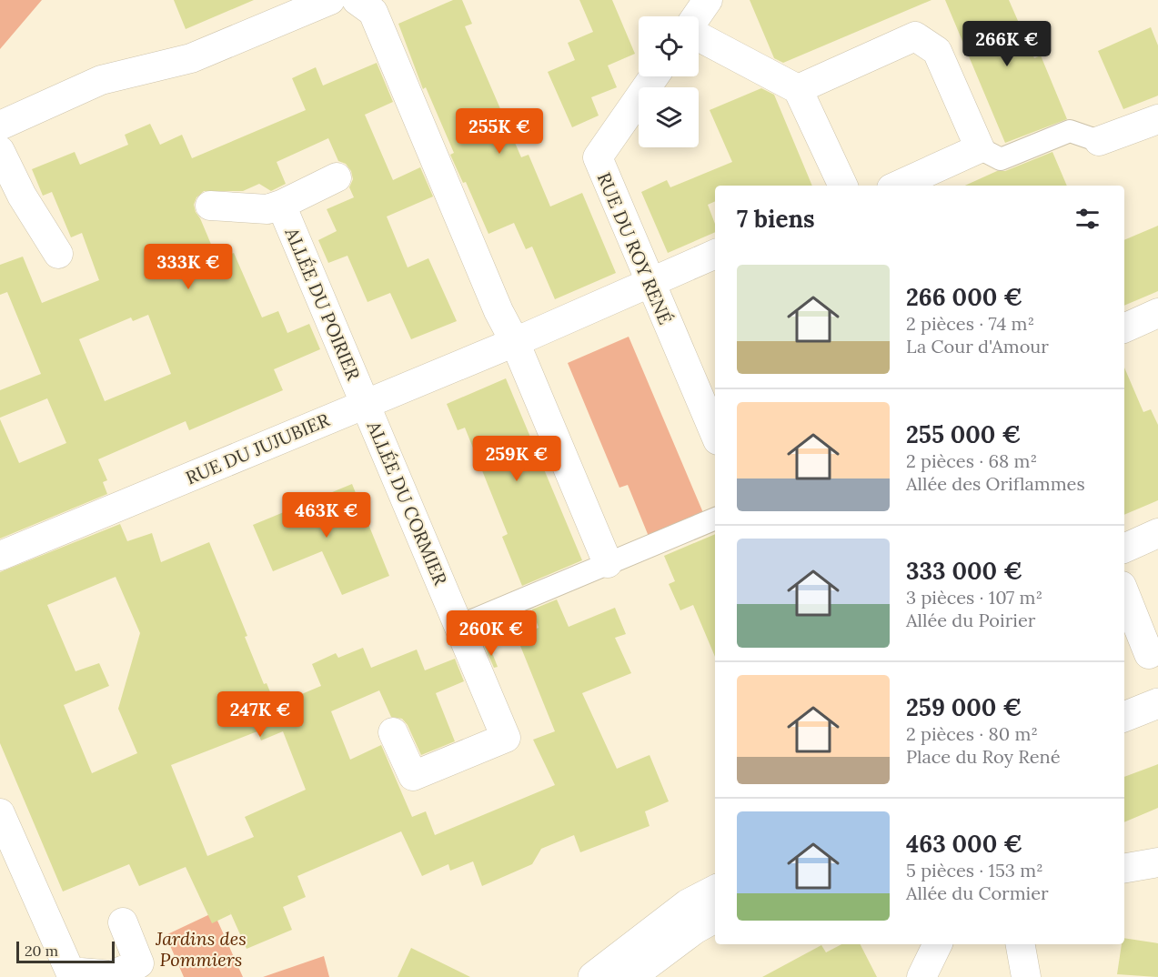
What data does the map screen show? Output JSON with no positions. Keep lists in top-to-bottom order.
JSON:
{
  "streets": {
    "street": [
      "RUE DU ROY RENÉ",
      "ALLÉE DU POIRIER",
      "RUE DU JUJUBIER",
      "ALLÉE DU CORMIER"
    ]
  },
  "crossings": [
    ["RUE DU ROY RENÉ", "RUE DU JUJUBIER"],
    ["ALLÉE DU POIRIER", "RUE DU JUJUBIER"],
    ["ALLÉE DU POIRIER", "ALLÉE DU CORMIER"],
    ["RUE DU JUJUBIER", "ALLÉE DU CORMIER"]
  ],
  "parks": ["Jardins des Pommiers"],
  "scale_bar": "20 m",
  "page": {
    "price": [
      "266K €",
      "255K €",
      "333K €",
      "259K €",
      "463K €",
      "260K €",
      "247K €"
    ],
    "heading": "7 biens",
    "list": [
      {
        "name": "266 000 €",
        "note": "2 pièces · 74 m² · La Cour d'Amour"
      },
      {
        "name": "255 000 €",
        "note": "2 pièces · 68 m² · Allée des Oriflammes"
      },
      {
        "name": "333 000 €",
        "note": "3 pièces · 107 m² · Allée du Poirier"
      },
      {
        "name": "259 000 €",
        "note": "2 pièces · 80 m² · Place du Roy René"
      },
      {
        "name": "463 000 €",
        "note": "5 pièces · 153 m² · Allée du Cormier"
      }
    ],
    "scale": "20 m"
  }
}
